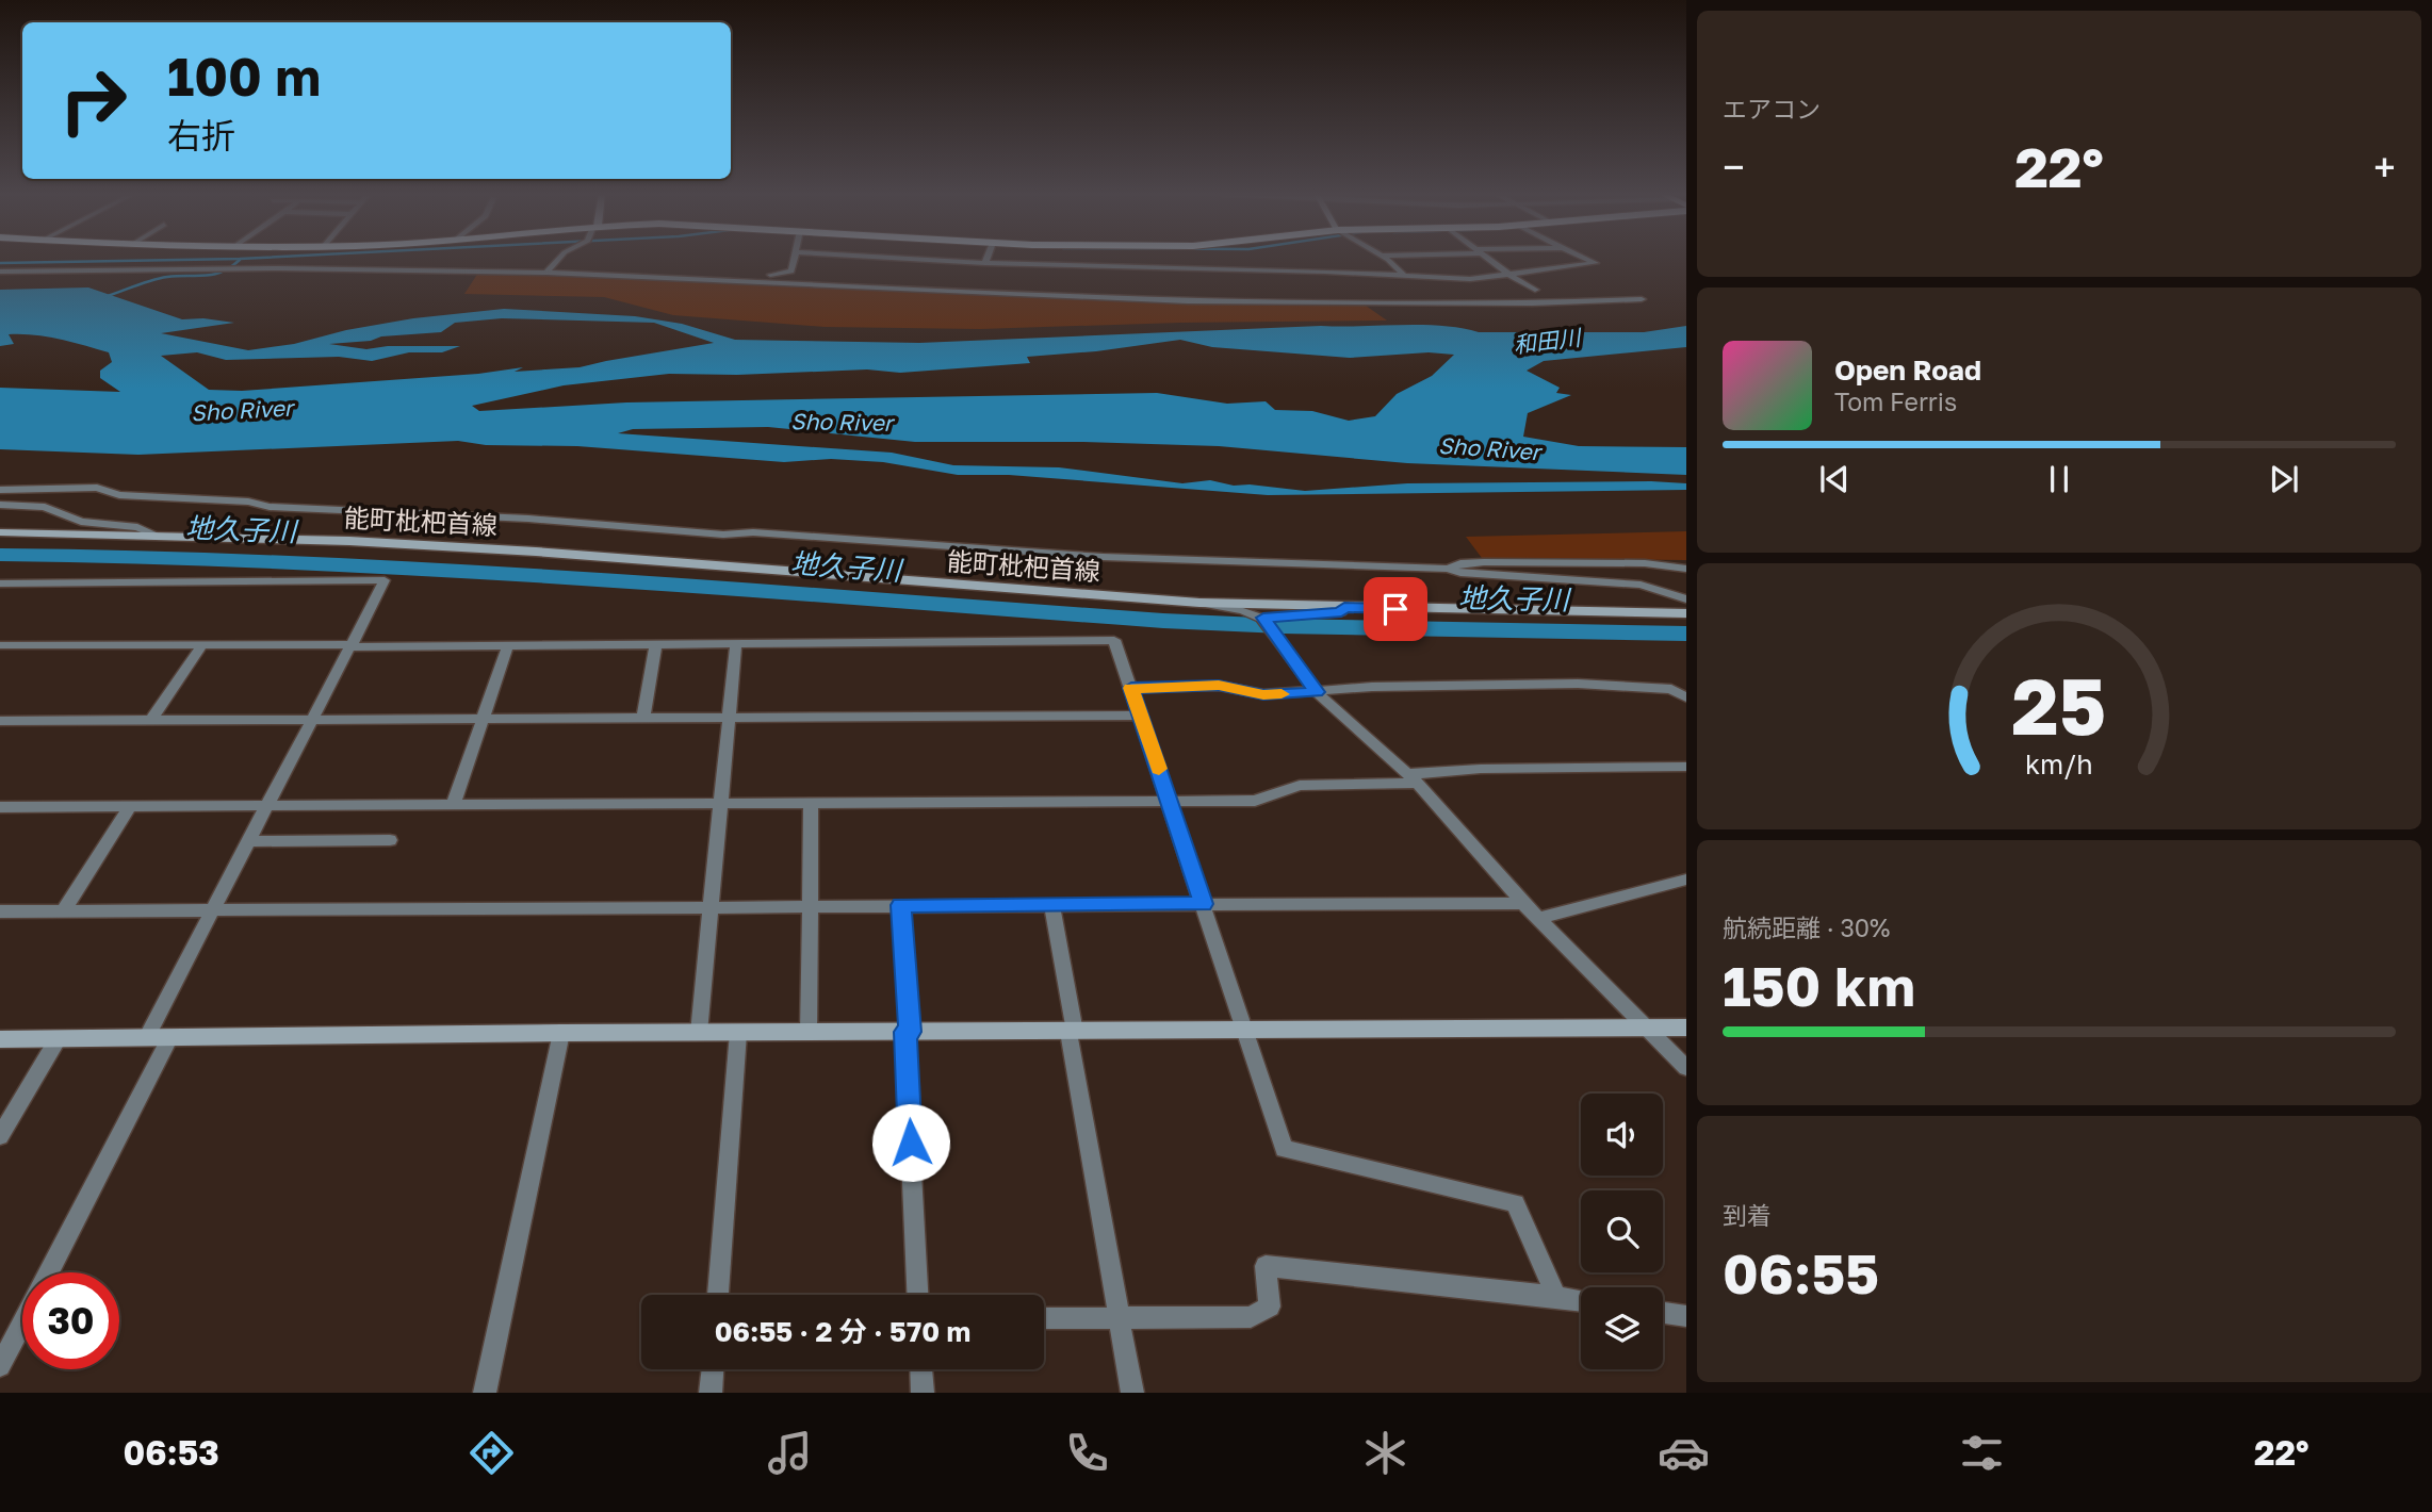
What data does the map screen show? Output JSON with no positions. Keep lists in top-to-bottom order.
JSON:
{
  "streets": {
    "main road": ["能町枇杷首線"]
  },
  "water": ["和田川", "Sho River", "地久子川"],
  "page": {
    "tile": [
      "エアコン",
      ["航続距離 · 30%", "150 km"],
      ["到着", "06:55"]
    ],
    "turn": ["100 m", "右折"],
    "heat": ["−", "22°", "+"],
    "song": ["Open Road", "Tom Ferris"],
    "limit": "30",
    "trip": "06:55 · 2 分 · 570 m",
    "tabs": ["06:53", "22°"],
    "gauge": ["25", "km/h"]
  }
}
